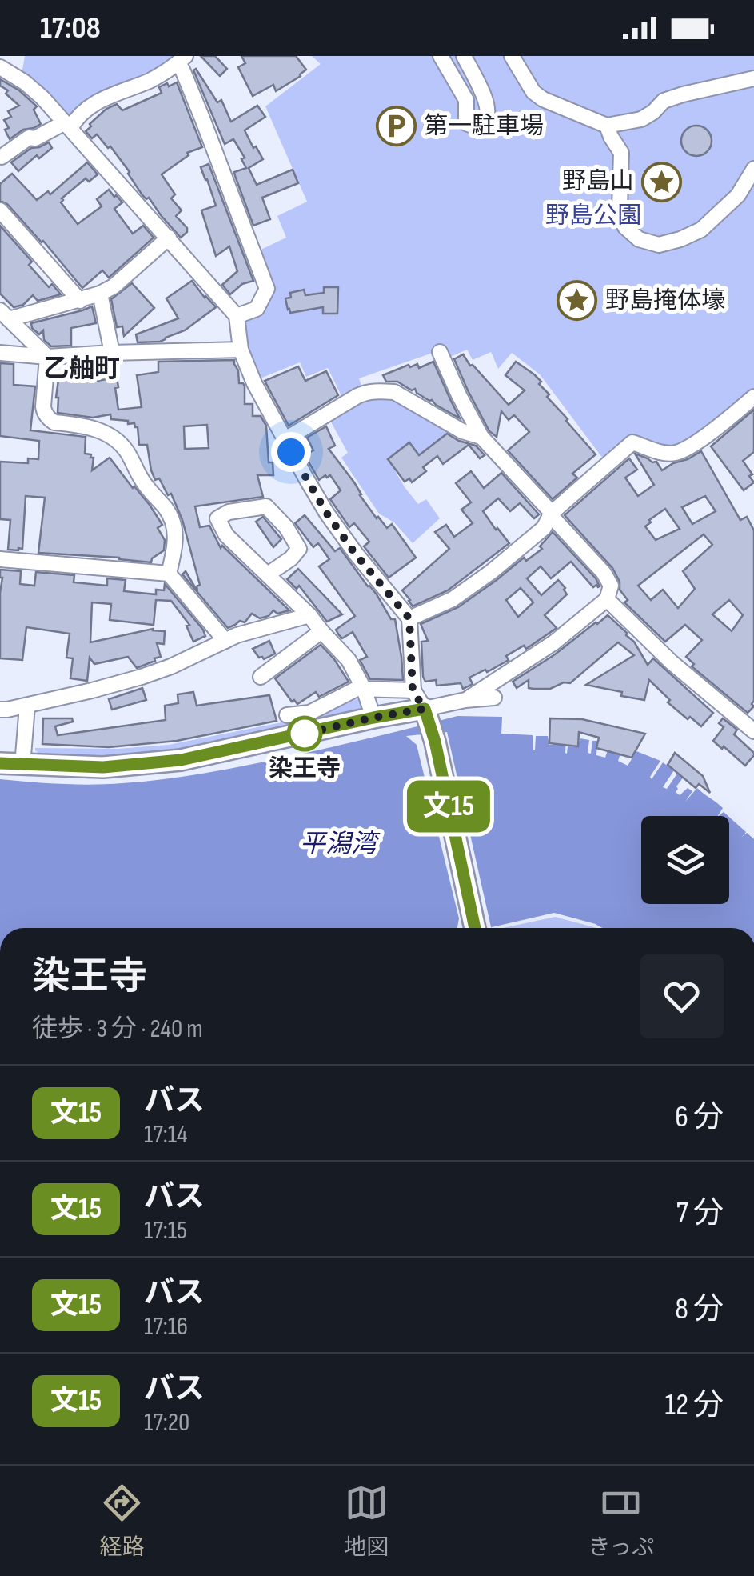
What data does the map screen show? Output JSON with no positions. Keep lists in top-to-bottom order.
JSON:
{
  "districts": ["乙舳町"],
  "water": ["平潟湾"],
  "parks": ["野島公園"],
  "places": {
    "parking": ["第一駐車場"],
    "place": ["野島山", "野島掩体壕"],
    "other": ["染王寺"]
  },
  "lines": ["bus line 文15"],
  "page": {
    "status": "17:08",
    "on_map": "文15",
    "heading": ["染王寺", "徒歩 · 3 分 · 240 m"],
    "list": [
      {
        "mark": "文15",
        "name": "バス",
        "note": "17:14",
        "value": "6 分"
      },
      {
        "mark": "文15",
        "name": "バス",
        "note": "17:15",
        "value": "7 分"
      },
      {
        "mark": "文15",
        "name": "バス",
        "note": "17:16",
        "value": "8 分"
      },
      {
        "mark": "文15",
        "name": "バス",
        "note": "17:20",
        "value": "12 分"
      }
    ],
    "tabs": ["経路", "地図", "きっぷ"]
  }
}
